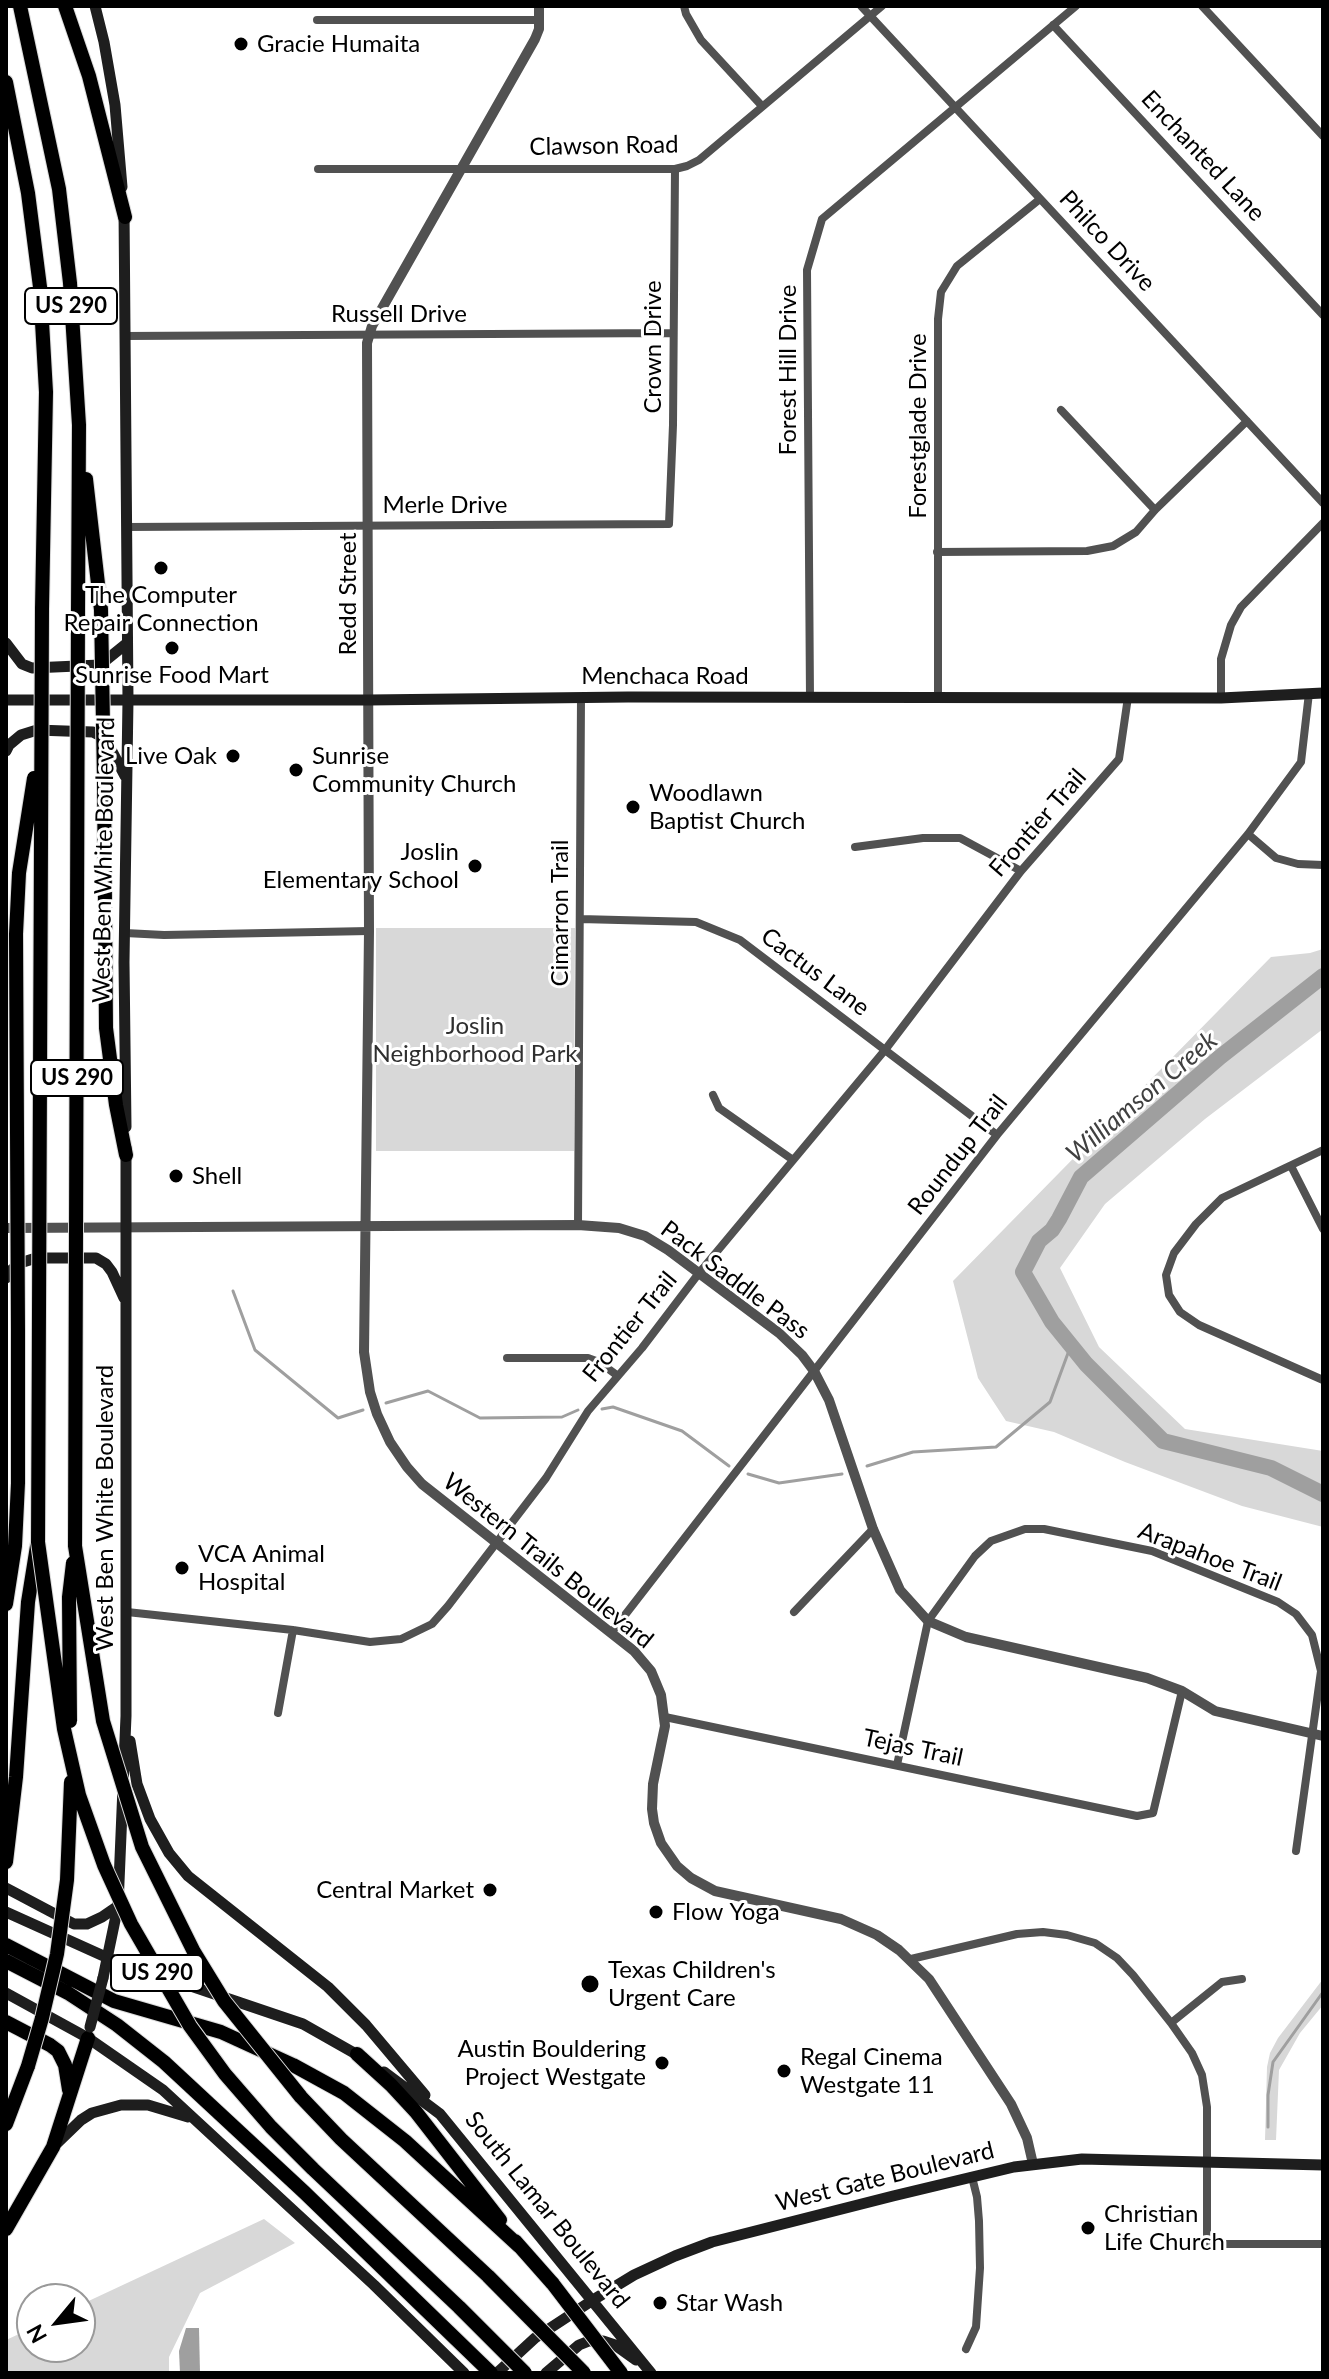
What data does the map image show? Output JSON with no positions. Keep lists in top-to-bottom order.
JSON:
{
  "streets": {
    "highway": ["US 290"],
    "main road": [
      "Menchaca Road",
      "West Ben White Boulevard",
      "West Gate Boulevard",
      "South Lamar Boulevard"
    ],
    "street": [
      "Clawson Road",
      "Enchanted Lane",
      "Philco Drive",
      "Russell Drive",
      "Crown Drive",
      "Forest Hill Drive",
      "Forestglade Drive",
      "Merle Drive",
      "Redd Street",
      "Frontier Trail",
      "Cimarron Trail",
      "Cactus Lane",
      "Roundup Trail",
      "Pack Saddle Pass",
      "Arapahoe Trail",
      "Western Trails Boulevard",
      "Tejas Trail"
    ]
  },
  "crossings": [
    ["Clawson Road", "Philco Drive"],
    ["Clawson Road", "Crown Drive"],
    ["Clawson Road", "Redd Street"],
    ["Enchanted Lane", "Forest Hill Drive"],
    ["Philco Drive", "Forest Hill Drive"],
    ["Philco Drive", "Forestglade Drive"],
    ["Russell Drive", "Crown Drive"],
    ["Russell Drive", "Redd Street"],
    ["Russell Drive", "West Ben White Boulevard"],
    ["Crown Drive", "Merle Drive"],
    ["Forest Hill Drive", "Menchaca Road"],
    ["Forestglade Drive", "Menchaca Road"],
    ["Merle Drive", "Redd Street"],
    ["Merle Drive", "West Ben White Boulevard"],
    ["Redd Street", "Menchaca Road"],
    ["Redd Street", "Pack Saddle Pass"],
    ["Redd Street", "Western Trails Boulevard"],
    ["Menchaca Road", "Frontier Trail"],
    ["Menchaca Road", "West Ben White Boulevard"],
    ["Menchaca Road", "Cimarron Trail"],
    ["Menchaca Road", "Roundup Trail"],
    ["Frontier Trail", "West Ben White Boulevard"],
    ["Frontier Trail", "Cactus Lane"],
    ["Frontier Trail", "Pack Saddle Pass"],
    ["Frontier Trail", "Western Trails Boulevard"],
    ["West Ben White Boulevard", "Pack Saddle Pass"],
    ["West Ben White Boulevard", "South Lamar Boulevard"],
    ["Cimarron Trail", "Cactus Lane"],
    ["Cimarron Trail", "Pack Saddle Pass"],
    ["Cactus Lane", "Roundup Trail"],
    ["Roundup Trail", "Pack Saddle Pass"],
    ["Roundup Trail", "Western Trails Boulevard"],
    ["Pack Saddle Pass", "Arapahoe Trail"],
    ["Pack Saddle Pass", "Western Trails Boulevard"],
    ["Pack Saddle Pass", "Tejas Trail"],
    ["Western Trails Boulevard", "Tejas Trail"],
    ["Western Trails Boulevard", "West Gate Boulevard"],
    ["West Gate Boulevard", "South Lamar Boulevard"]
  ],
  "water": ["Williamson Creek"],
  "parks": ["Joslin Neighborhood Park"],
  "places": [
    "Gracie Humaita",
    "The Computer Repair Connection",
    "Sunrise Food Mart",
    "Live Oak",
    "Sunrise Community Church",
    "Woodlawn Baptist Church",
    "Joslin Elementary School",
    "Shell",
    "VCA Animal Hospital",
    "Central Market",
    "Flow Yoga",
    "Texas Children's Urgent Care",
    "Austin Bouldering Project Westgate",
    "Regal Cinema Westgate 11",
    "Christian Life Church",
    "Star Wash"
  ],
  "north": "bottom left"
}
